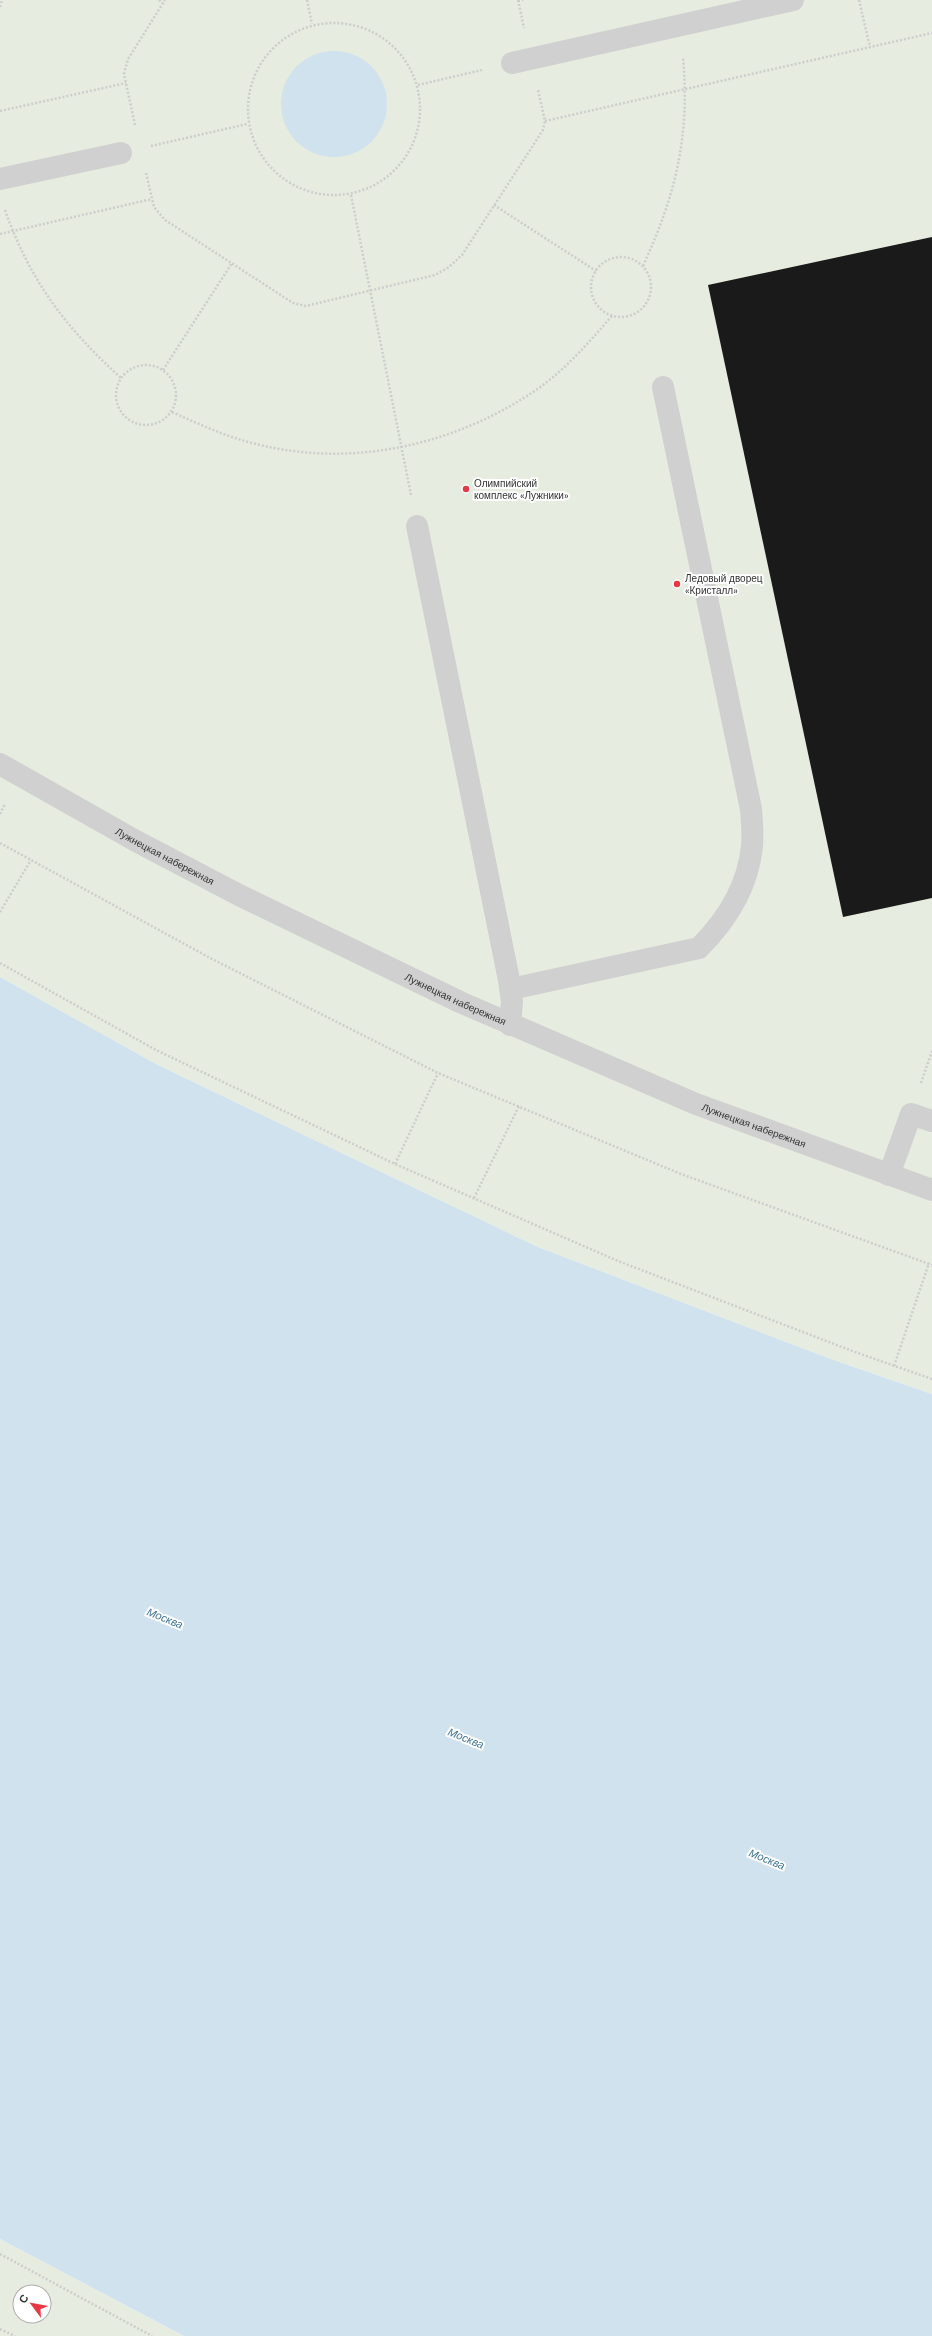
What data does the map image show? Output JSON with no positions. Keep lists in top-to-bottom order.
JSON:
{
  "streets": {
    "street": ["Лужнецкая набережная"]
  },
  "water": ["Москва"],
  "places": ["Олимпийский комплекс «Лужники»", "Ледовый дворец «Кристалл»"],
  "north": "top left"
}
